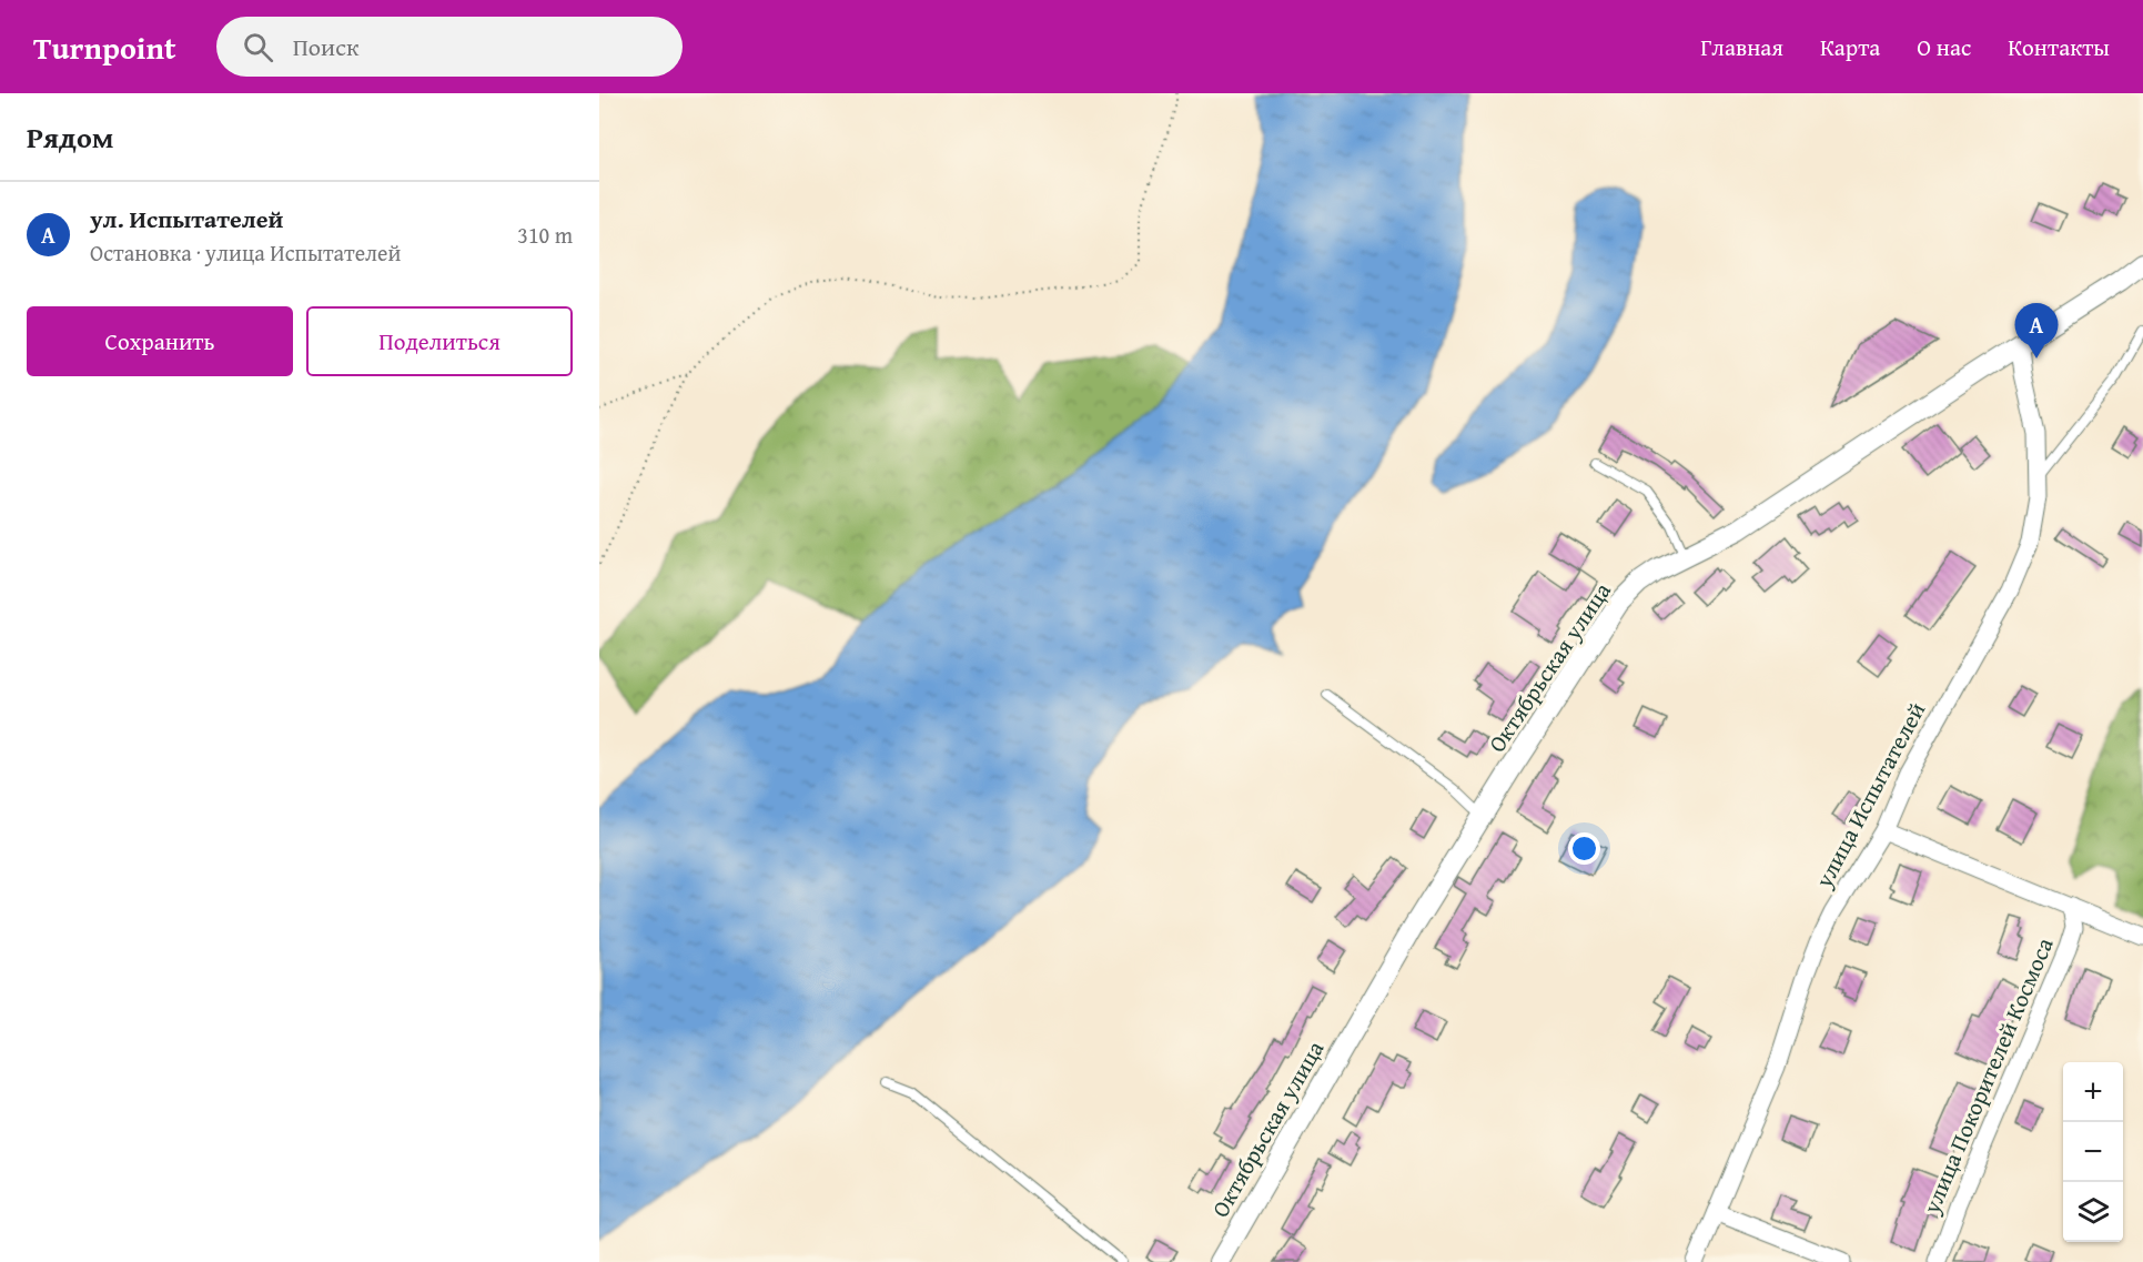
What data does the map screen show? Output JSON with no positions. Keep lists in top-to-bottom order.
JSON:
{
  "streets": {
    "street": ["Октябрьская улица", "улица Испытателей", "улица Покорителей Космоса"]
  },
  "crossings": [
    ["Октябрьская улица", "улица Испытателей"]
  ],
  "page": {
    "header": "Turnpoint",
    "search": "Поиск",
    "nav": [
      "Главная",
      "Карта",
      "О нас",
      "Контакты"
    ],
    "heading": "Рядом",
    "list": [
      {
        "mark": "A",
        "name": "ул. Испытателей",
        "note": "Остановка · улица Испытателей",
        "value": "310 m"
      }
    ],
    "buttons": ["Сохранить", "Поделиться"],
    "pins": "A",
    "map_buttons": ["+", "−"]
  }
}
